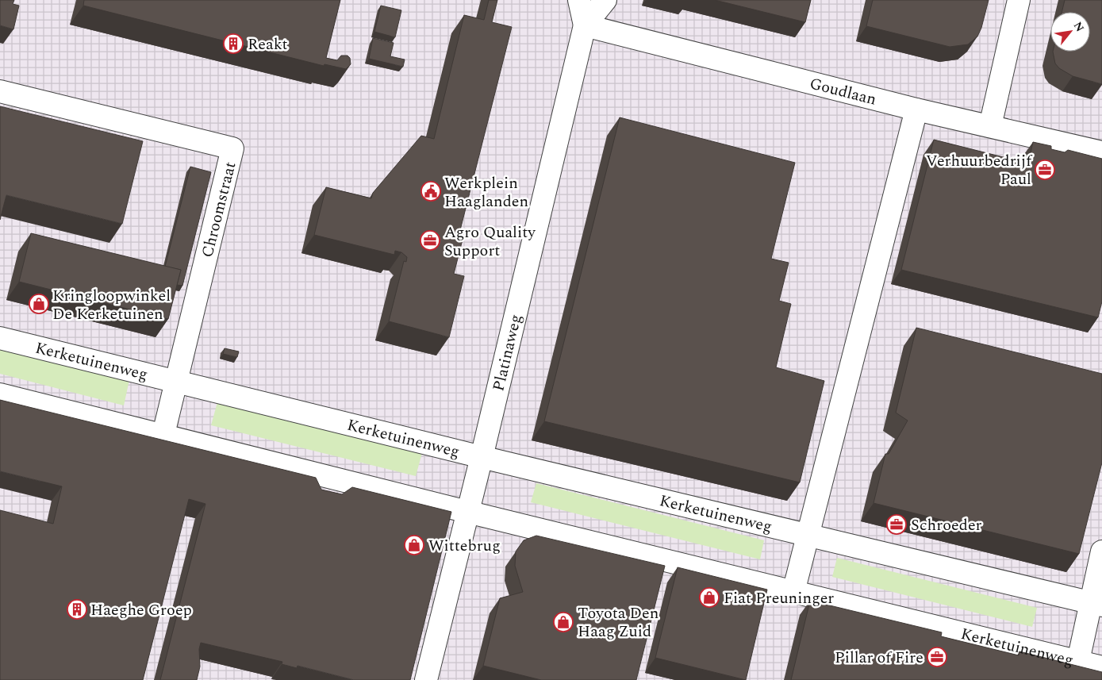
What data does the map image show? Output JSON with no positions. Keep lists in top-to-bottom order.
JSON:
{
  "streets": {
    "street": [
      "Goudlaan",
      "Chroomstraat",
      "Platinaweg",
      "Kerketuinenweg"
    ]
  },
  "crossings": [
    ["Goudlaan", "Platinaweg"],
    ["Chroomstraat", "Kerketuinenweg"],
    ["Platinaweg", "Kerketuinenweg"]
  ],
  "places": {
    "building": ["Reakt", "Haeghe Groep"],
    "office": [
      "Verhuurbedrijf Paul",
      "Agro Quality Support",
      "Schroeder",
      "Pillar of Fire"
    ],
    "public building": ["Werkplein Haaglanden"],
    "shop": [
      "Kringloopwinkel De Kerketuinen",
      "Wittebrug",
      "Fiat Preuninger",
      "Toyota Den Haag Zuid"
    ]
  },
  "north": "top right"
}
